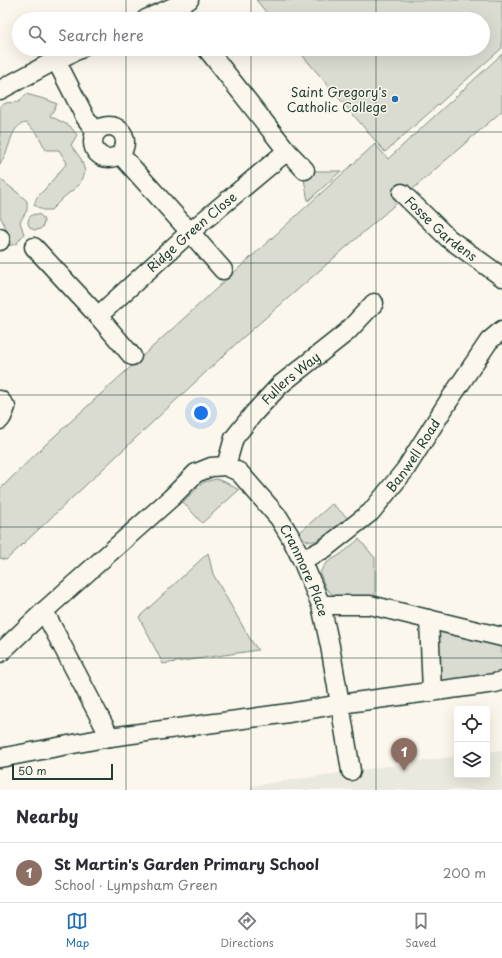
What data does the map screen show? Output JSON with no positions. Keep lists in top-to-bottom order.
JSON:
{
  "streets": {
    "street": [
      "Fosse Gardens",
      "Ridge Green Close",
      "Fullers Way",
      "Banwell Road",
      "Cranmore Place"
    ]
  },
  "crossings": [
    ["Fullers Way", "Cranmore Place"],
    ["Banwell Road", "Cranmore Place"]
  ],
  "places": ["Saint Gregory's Catholic College"],
  "scale_bar": "50 m",
  "page": {
    "search": "Search here",
    "pins": "1",
    "scale": "50 m",
    "heading": "Nearby",
    "list": [
      {
        "mark": "1",
        "name": "St Martin's Garden Primary School",
        "note": "School · Lympsham Green",
        "value": "200 m"
      }
    ],
    "nav": ["Map", "Directions", "Saved"]
  }
}
